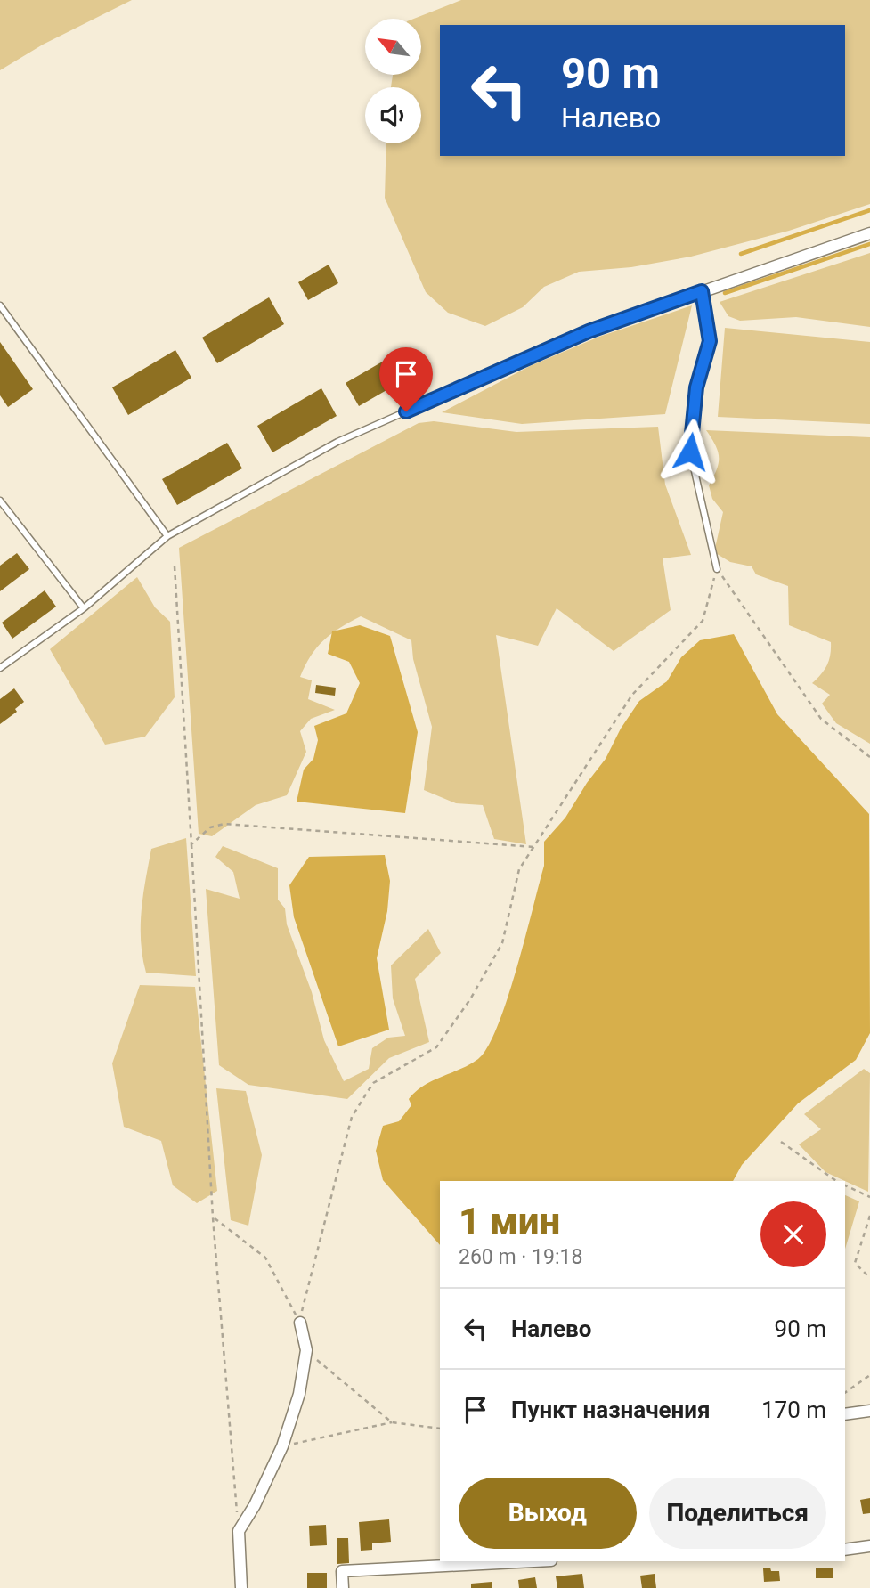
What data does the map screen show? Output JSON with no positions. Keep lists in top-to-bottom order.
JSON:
{
  "north": "top left",
  "page": {
    "turn": ["90 m", "Налево"],
    "heading": ["1 мин", "260 m · 19:18"],
    "list": [
      {
        "name": "Налево",
        "value": "90 m"
      },
      {
        "name": "Пункт назначения",
        "value": "170 m"
      }
    ],
    "buttons": ["Выход", "Поделиться"]
  }
}
